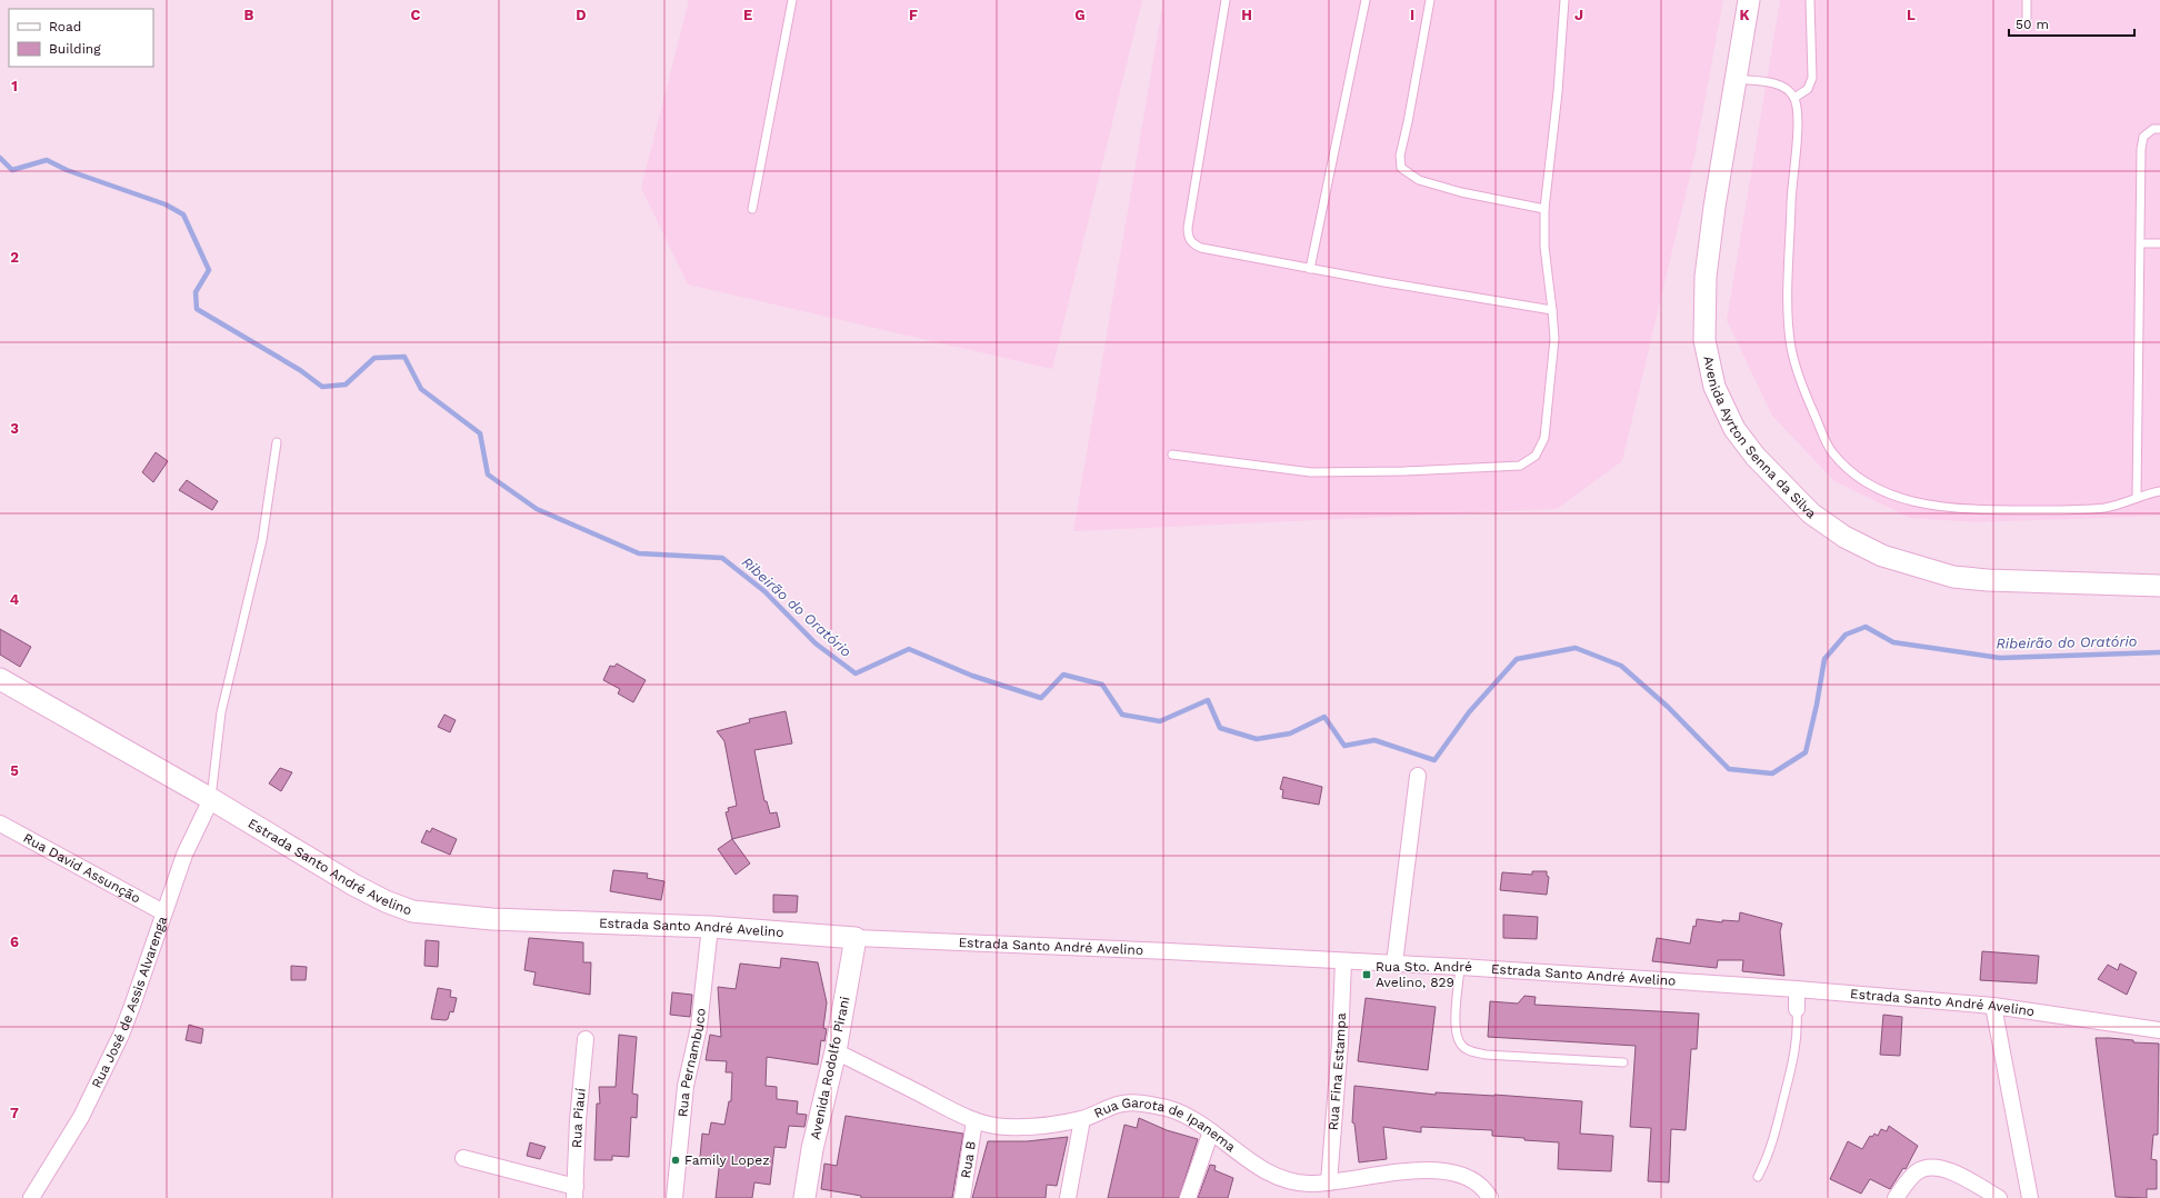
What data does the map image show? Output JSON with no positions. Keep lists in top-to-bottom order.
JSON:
{
  "streets": {
    "main road": ["Avenida Ayrton Senna da Silva", "Estrada Santo André Avelino", "Avenida Rodolfo Pirani"],
    "street": [
      "Rua David Assunção",
      "Rua José de Assis Alvarenga",
      "Rua Pernambuco",
      "Rua Fina Estampa",
      "Rua Piauí",
      "Rua Garota de Ipanema",
      "Rua B"
    ]
  },
  "crossings": [
    ["Estrada Santo André Avelino", "Rua José de Assis Alvarenga"],
    ["Estrada Santo André Avelino", "Rua Pernambuco"],
    ["Estrada Santo André Avelino", "Avenida Rodolfo Pirani"],
    ["Estrada Santo André Avelino", "Rua Fina Estampa"],
    ["Rua David Assunção", "Rua José de Assis Alvarenga"],
    ["Avenida Rodolfo Pirani", "Rua Garota de Ipanema"],
    ["Rua Fina Estampa", "Rua Garota de Ipanema"],
    ["Rua Garota de Ipanema", "Rua B"]
  ],
  "water": ["Ribeirão do Oratório"],
  "places": {
    "transit": ["Rua Sto. André Avelino, 829"],
    "other": ["Family Lopez"]
  },
  "legend": ["Road", "Building"],
  "scale_bar": "50 m",
  "grid": {
    "columns": [
      "B",
      "C",
      "D",
      "E",
      "F",
      "G",
      "H",
      "I",
      "J",
      "K",
      "L"
    ],
    "rows": [
      "1",
      "2",
      "3",
      "4",
      "5",
      "6",
      "7"
    ]
  }
}
